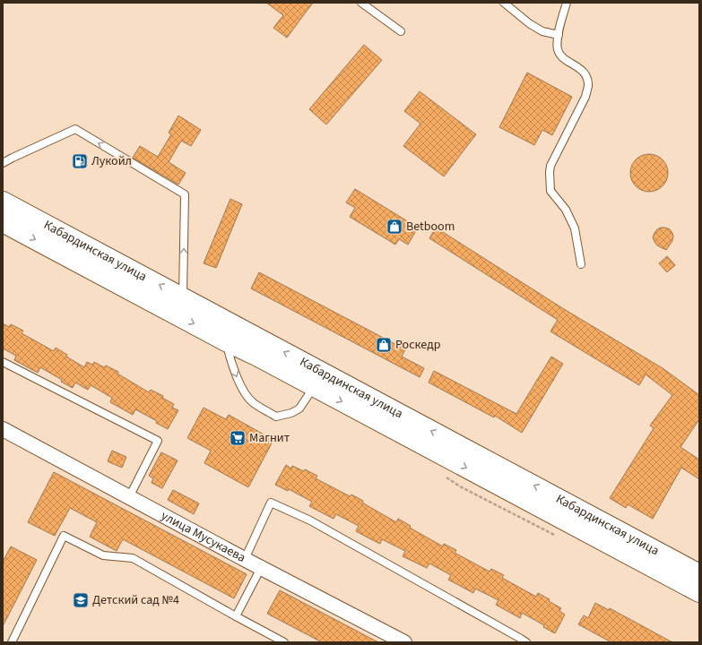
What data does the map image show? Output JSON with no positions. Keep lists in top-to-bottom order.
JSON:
{
  "streets": {
    "main road": ["Кабардинская улица"],
    "street": ["улица Мусукаева"]
  },
  "places": {
    "fuel station": ["Лукойл"],
    "shop": ["Betboom", "Роскедр"],
    "supermarket": ["Магнит"],
    "school or university": ["Детский сад №4"]
  }
}
